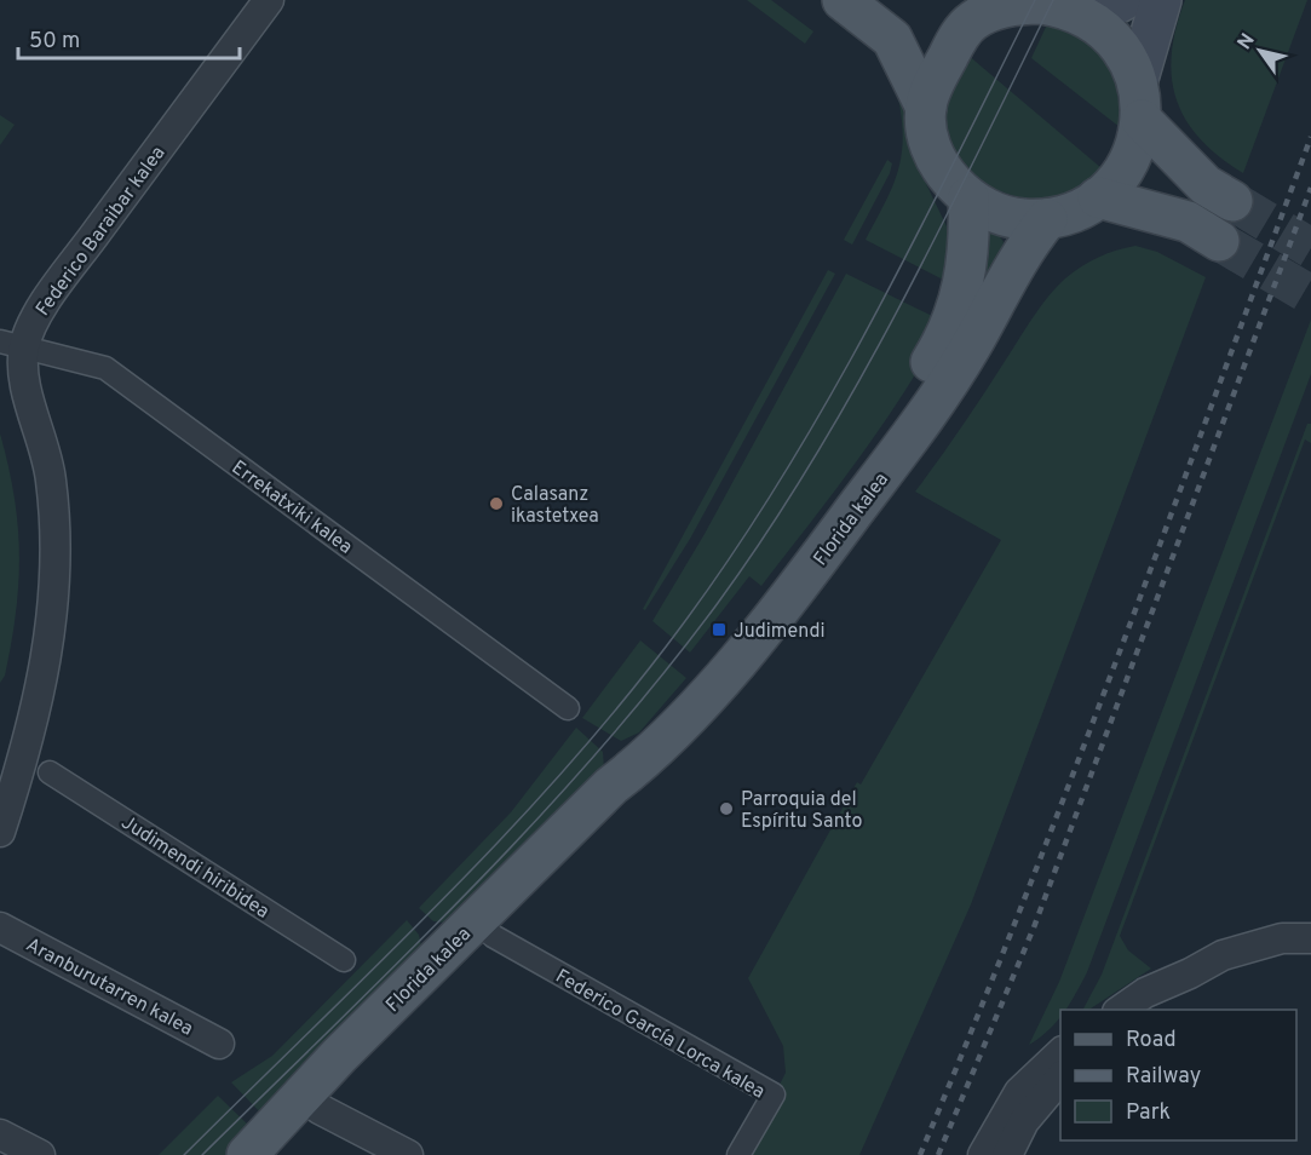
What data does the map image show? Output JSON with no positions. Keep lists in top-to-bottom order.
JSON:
{
  "streets": {
    "main road": ["Florida kalea"],
    "street": [
      "Federico Baraibar kalea",
      "Errekatxiki kalea",
      "Judimendi hiribidea",
      "Aranburutarren kalea",
      "Federico García Lorca kalea"
    ]
  },
  "crossings": [
    ["Federico Baraibar kalea", "Errekatxiki kalea"]
  ],
  "places": {
    "other": ["Calasanz ikastetxea", "Parroquia del Espíritu Santo"],
    "transit": ["Judimendi"]
  },
  "legend": ["Road", "Railway", "Park"],
  "scale_bar": "50 m",
  "north": "top left"
}
